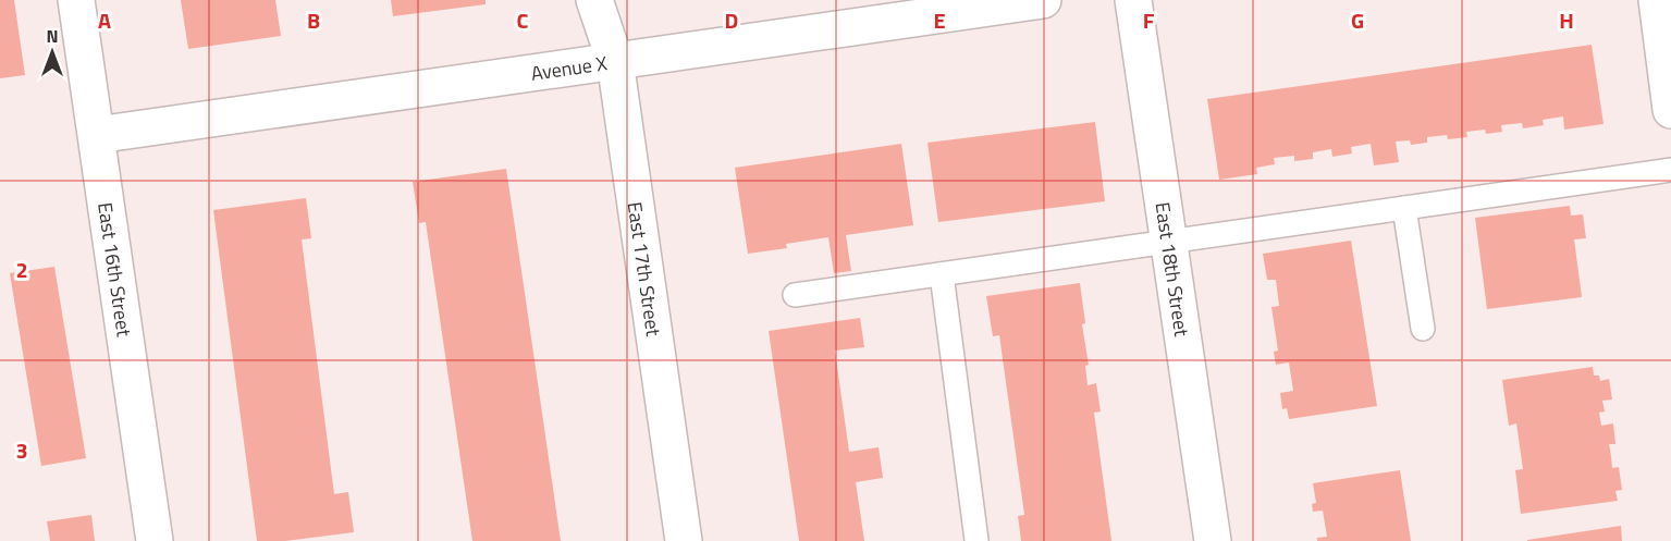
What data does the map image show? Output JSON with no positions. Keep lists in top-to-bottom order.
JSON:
{
  "streets": {
    "street": [
      "Avenue X",
      "East 17th Street",
      "East 16th Street",
      "East 18th Street"
    ]
  },
  "crossings": [
    ["Avenue X", "East 17th Street"],
    ["Avenue X", "East 16th Street"]
  ],
  "north": "top",
  "grid": {
    "columns": [
      "A",
      "B",
      "C",
      "D",
      "E",
      "F",
      "G",
      "H"
    ],
    "rows": ["2", "3"]
  }
}
